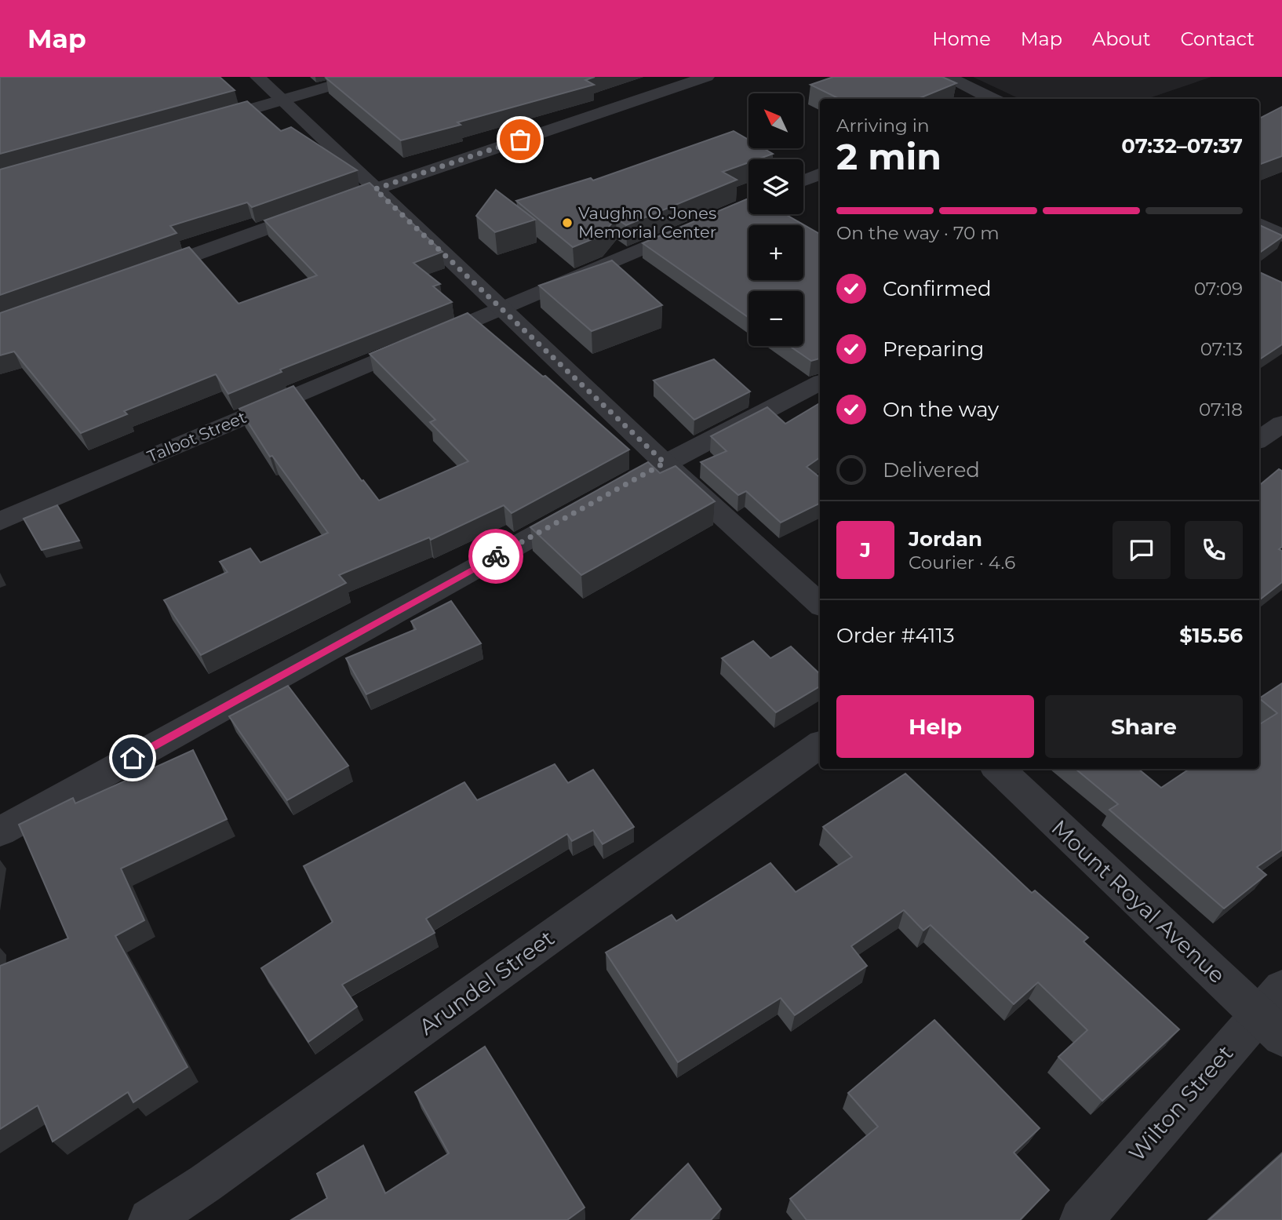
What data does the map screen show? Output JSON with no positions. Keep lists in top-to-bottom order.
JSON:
{
  "streets": {
    "street": [
      "Talbot Street",
      "Mount Royal Avenue",
      "Arundel Street",
      "Wilton Street"
    ]
  },
  "crossings": [
    ["Mount Royal Avenue", "Wilton Street"]
  ],
  "places": ["Vaughn O. Jones Memorial Center"],
  "north": "top left",
  "page": {
    "header": "Map",
    "nav": [
      "Home",
      "Map",
      "About",
      "Contact"
    ],
    "map_buttons": ["+", "−"],
    "heading": ["2 min", "Arriving in", "07:32–07:37"],
    "panel": [
      "Jordan",
      "Courier · 4.6",
      "Order #4113",
      "$15.56"
    ],
    "bar": "On the way · 70 m",
    "list": [
      ["Confirmed", "07:09"],
      ["Preparing", "07:13"],
      ["On the way", "07:18"],
      "Delivered"
    ],
    "round": "J",
    "buttons": ["Help", "Share"]
  }
}
